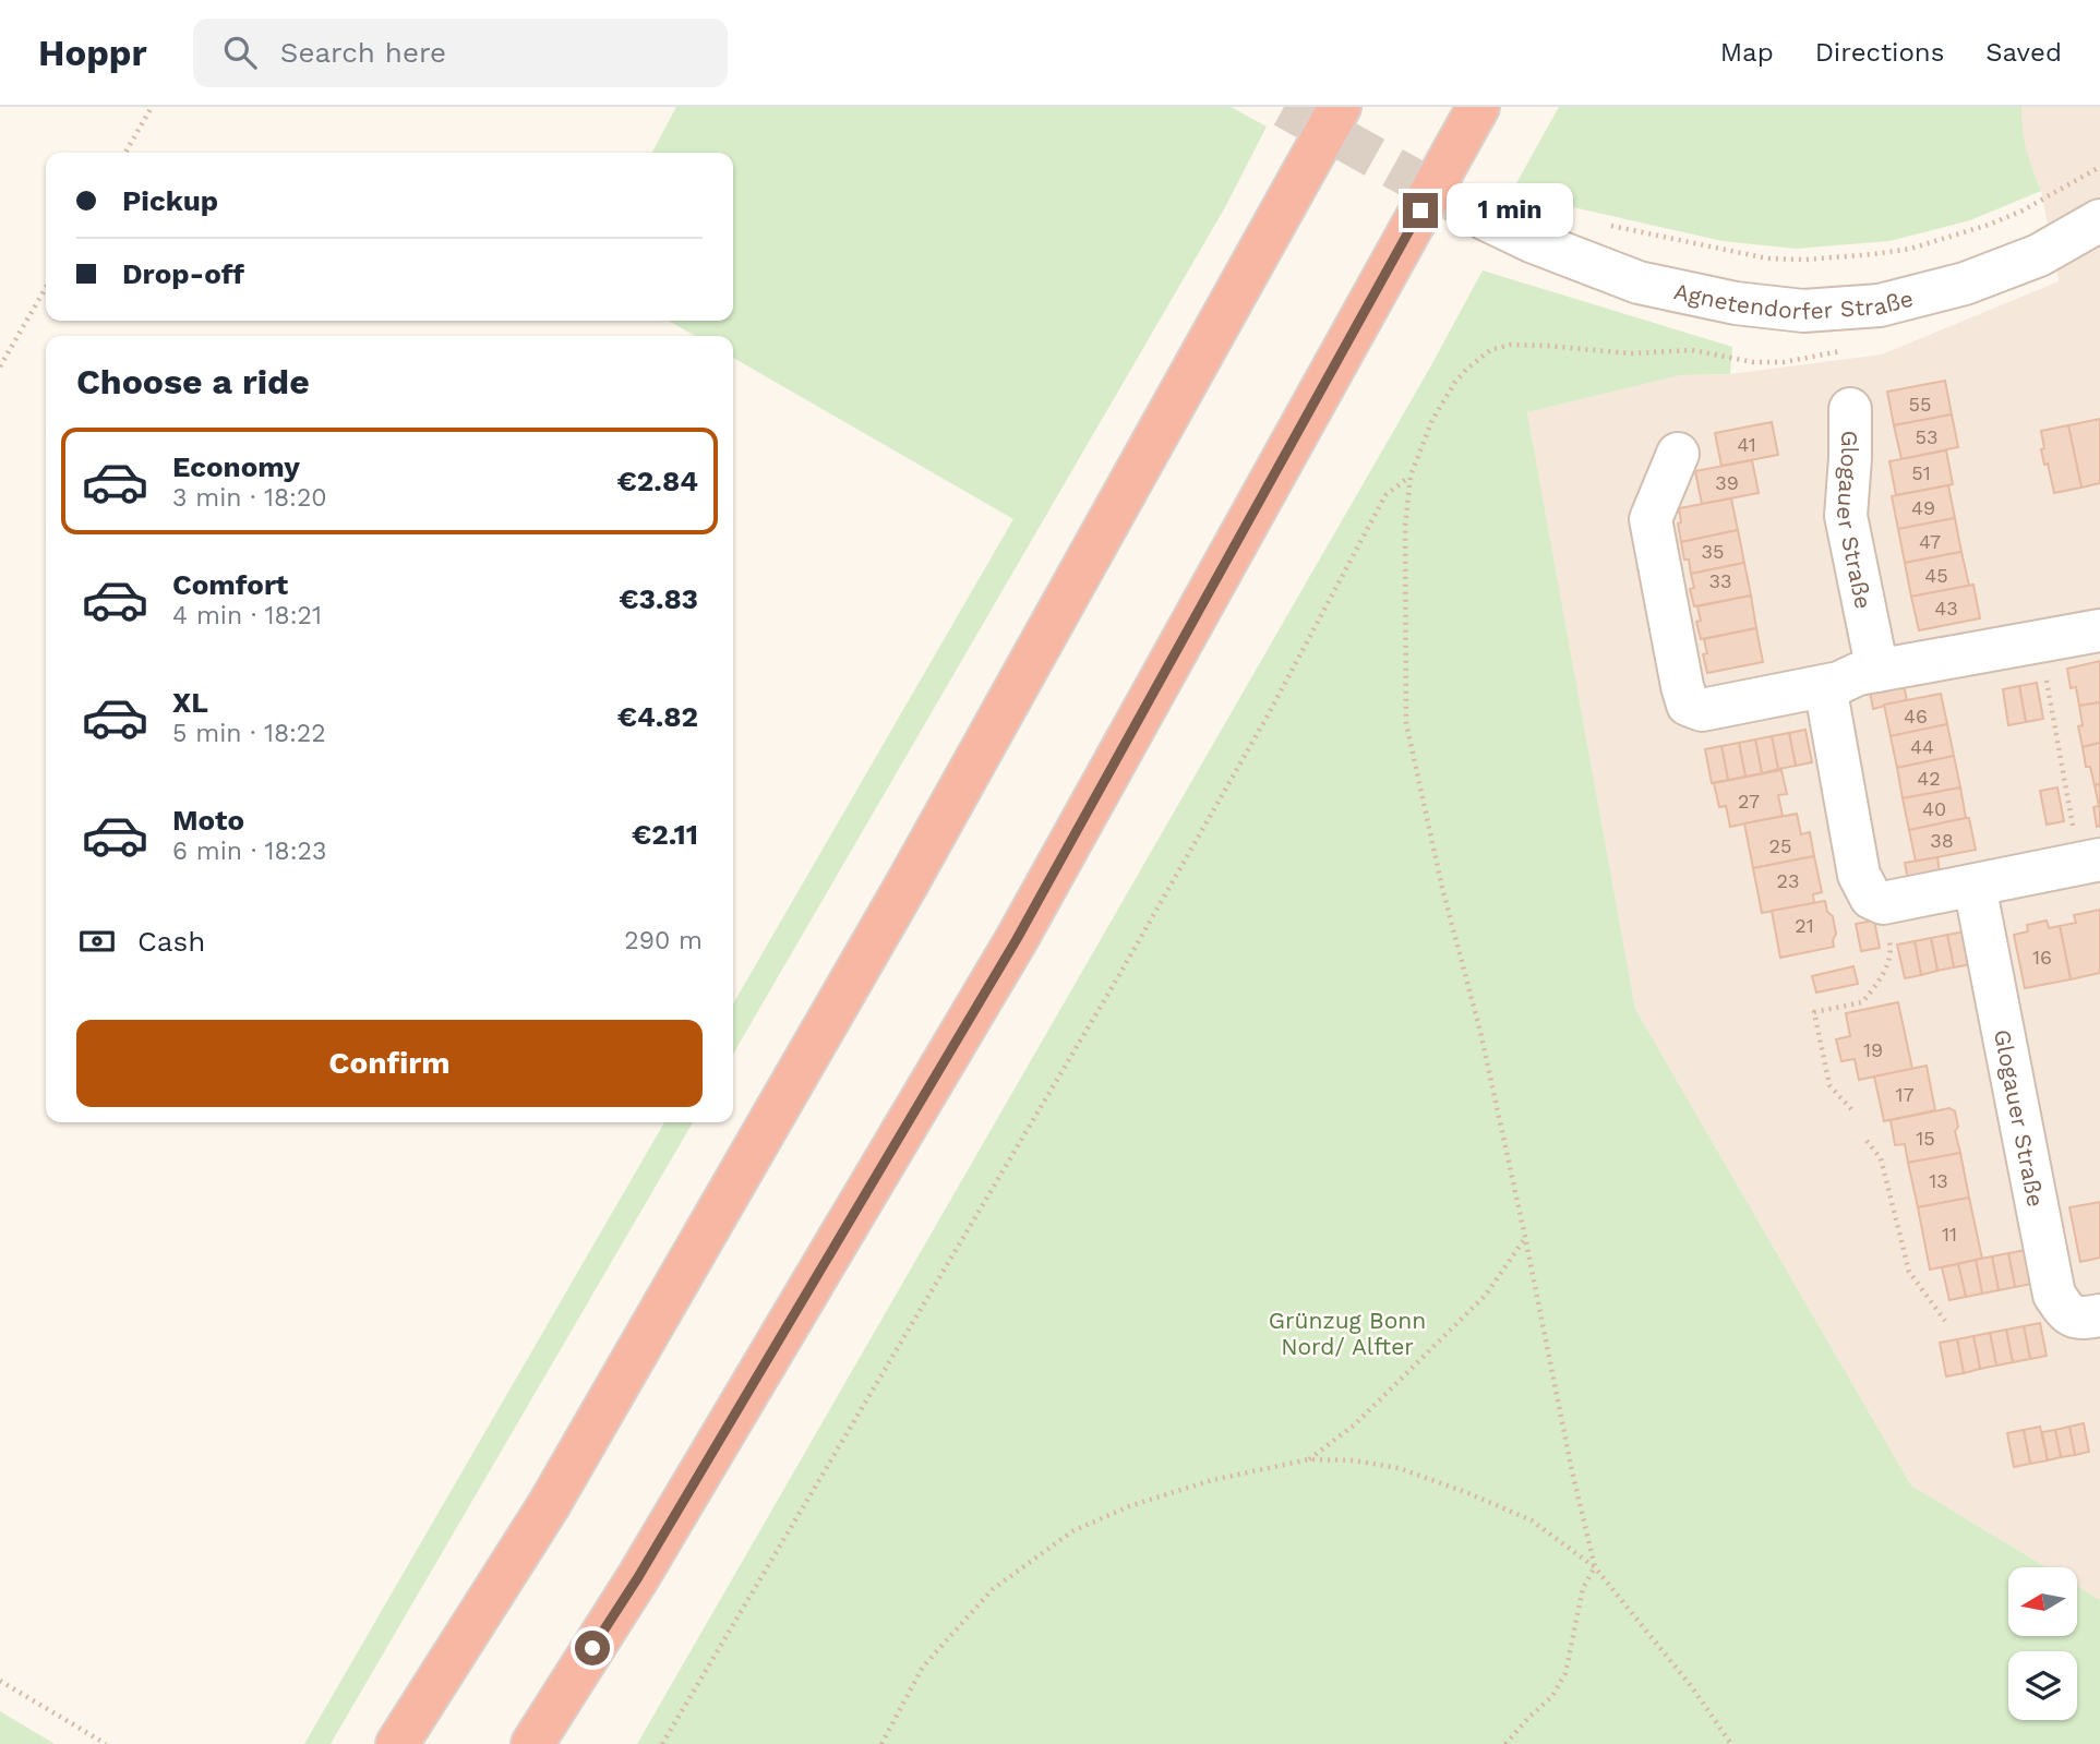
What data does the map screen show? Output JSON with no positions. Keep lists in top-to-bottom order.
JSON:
{
  "streets": {
    "street": ["Agnetendorfer Straße", "Glogauer Straße"]
  },
  "parks": ["Grünzug Bonn Nord/ Alfter"],
  "house_numbers": [
    "55",
    "53",
    "41",
    "51",
    "39",
    "49",
    "47",
    "35",
    "45",
    "33",
    "43",
    "46",
    "44",
    "42",
    "27",
    "40",
    "38",
    "25",
    "23",
    "21",
    "16",
    "19",
    "17",
    "15",
    "13",
    "11"
  ],
  "north": "left",
  "page": {
    "header": "Hoppr",
    "search": "Search here",
    "nav": ["Map", "Directions", "Saved"],
    "banner": ["Pickup", "Drop-off"],
    "bubble": "1 min",
    "heading": "Choose a ride",
    "list": [
      {
        "name": "Economy",
        "note": "3 min · 18:20",
        "value": "€2.84"
      },
      {
        "name": "Comfort",
        "note": "4 min · 18:21",
        "value": "€3.83"
      },
      {
        "name": "XL",
        "note": "5 min · 18:22",
        "value": "€4.82"
      },
      {
        "name": "Moto",
        "note": "6 min · 18:23",
        "value": "€2.11"
      }
    ],
    "pay": ["Cash", "290 m"],
    "buttons": "Confirm"
  }
}
